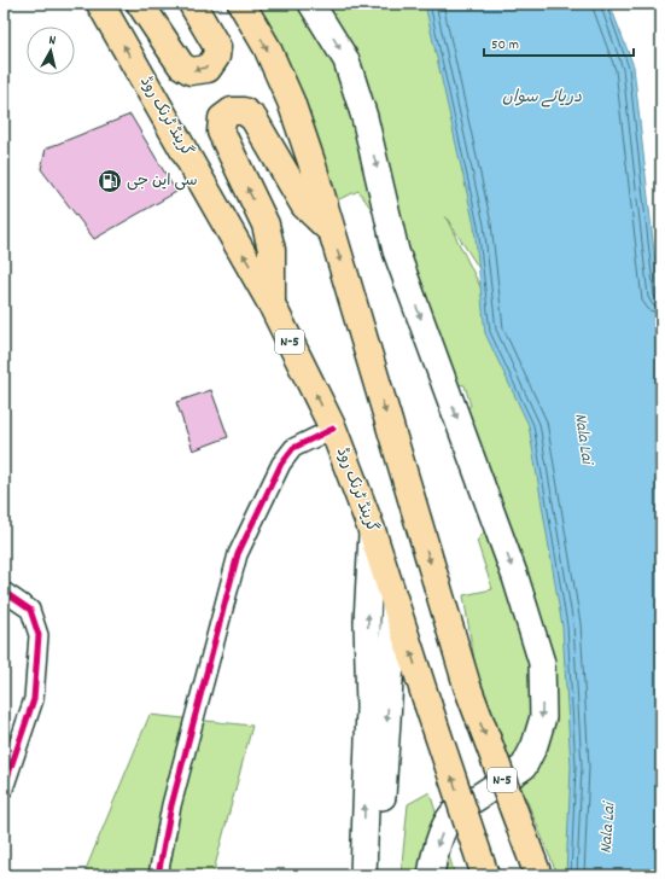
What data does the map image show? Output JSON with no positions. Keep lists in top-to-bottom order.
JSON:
{
  "streets": {
    "highway": ["گرینڈ ٹرنک روڈ", "N-5"]
  },
  "water": ["دریائے سواں", "Nala Lai"],
  "places": {
    "fuel station": ["سی این جی"]
  },
  "scale_bar": "50 m",
  "north": "top"
}
